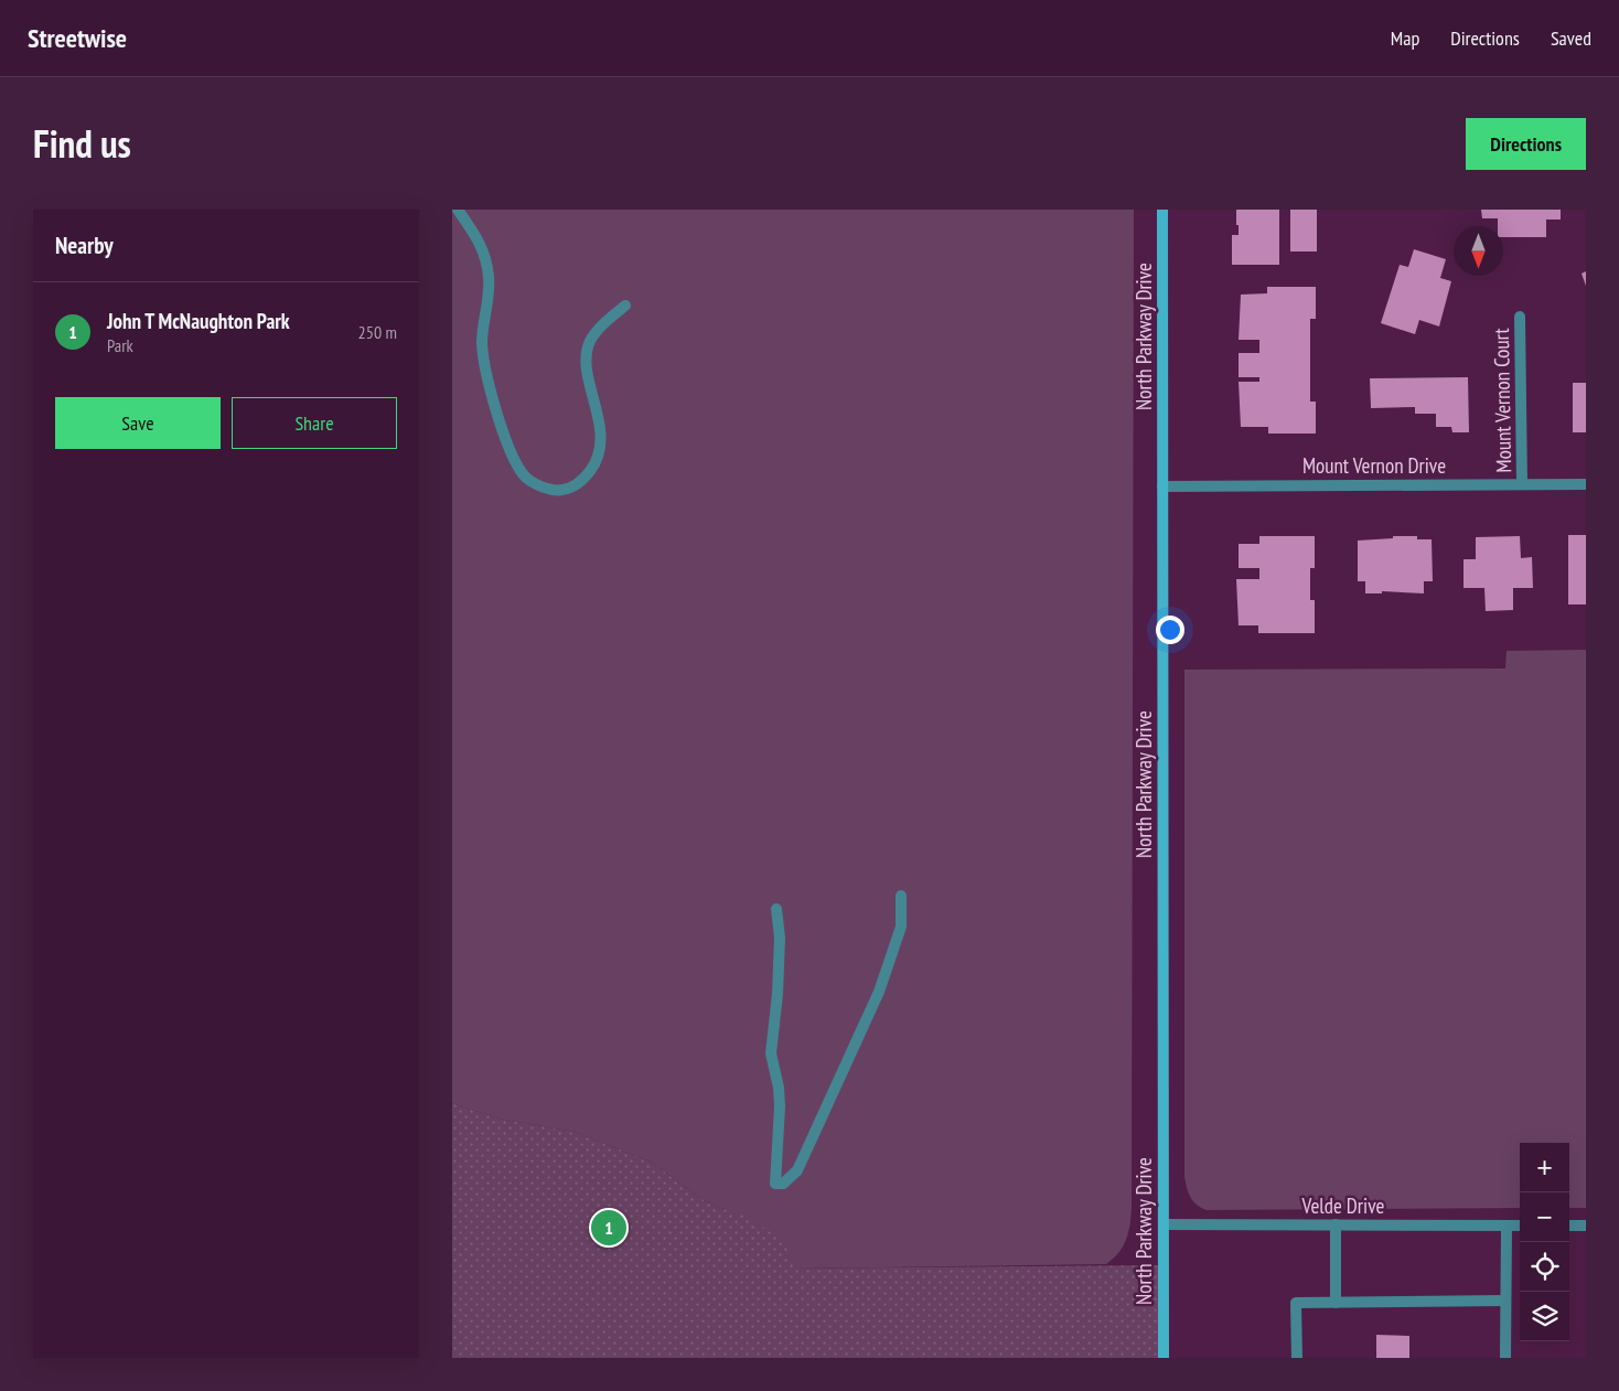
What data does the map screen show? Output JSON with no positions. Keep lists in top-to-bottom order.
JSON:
{
  "streets": {
    "main road": ["North Parkway Drive"],
    "street": ["Mount Vernon Court", "Mount Vernon Drive", "Velde Drive"]
  },
  "crossings": [
    ["North Parkway Drive", "Mount Vernon Drive"],
    ["North Parkway Drive", "Velde Drive"],
    ["Mount Vernon Court", "Mount Vernon Drive"]
  ],
  "north": "bottom",
  "page": {
    "header": "Streetwise",
    "nav": ["Map", "Directions", "Saved"],
    "title": "Find us",
    "buttons": [
      "Directions",
      ["Save", "Share"]
    ],
    "heading": "Nearby",
    "list": [
      {
        "mark": "1",
        "name": "John T McNaughton Park",
        "note": "Park",
        "value": "250 m"
      }
    ],
    "map_buttons": ["+", "−"],
    "pins": "1"
  }
}
